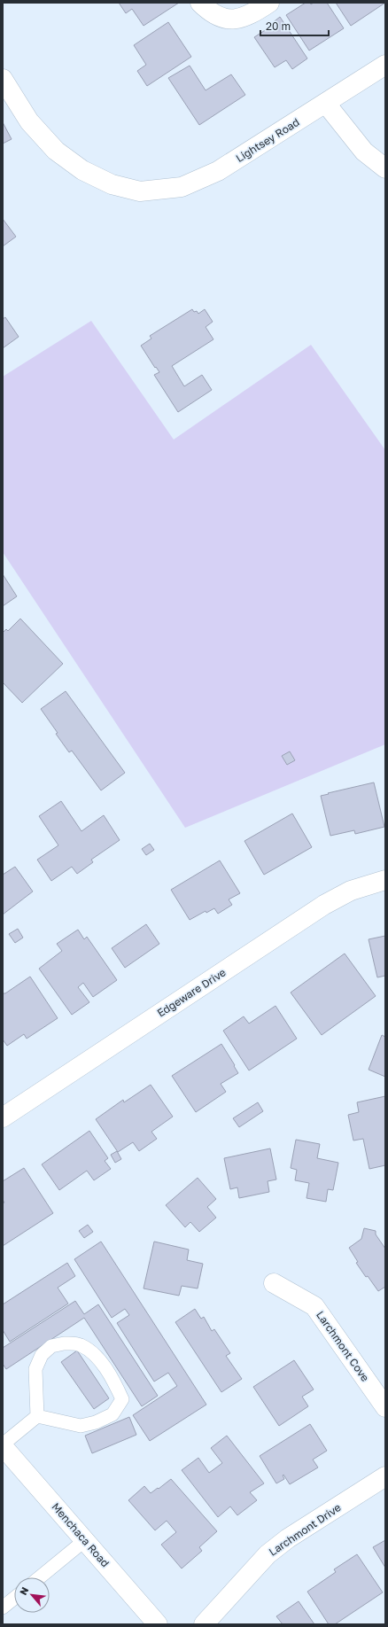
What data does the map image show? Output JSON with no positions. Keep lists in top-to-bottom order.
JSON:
{
  "streets": {
    "street": [
      "Lightsey Road",
      "Edgeware Drive",
      "Larchmont Cove",
      "Larchmont Drive",
      "Menchaca Road"
    ]
  },
  "scale_bar": "20 m",
  "north": "top left"
}
